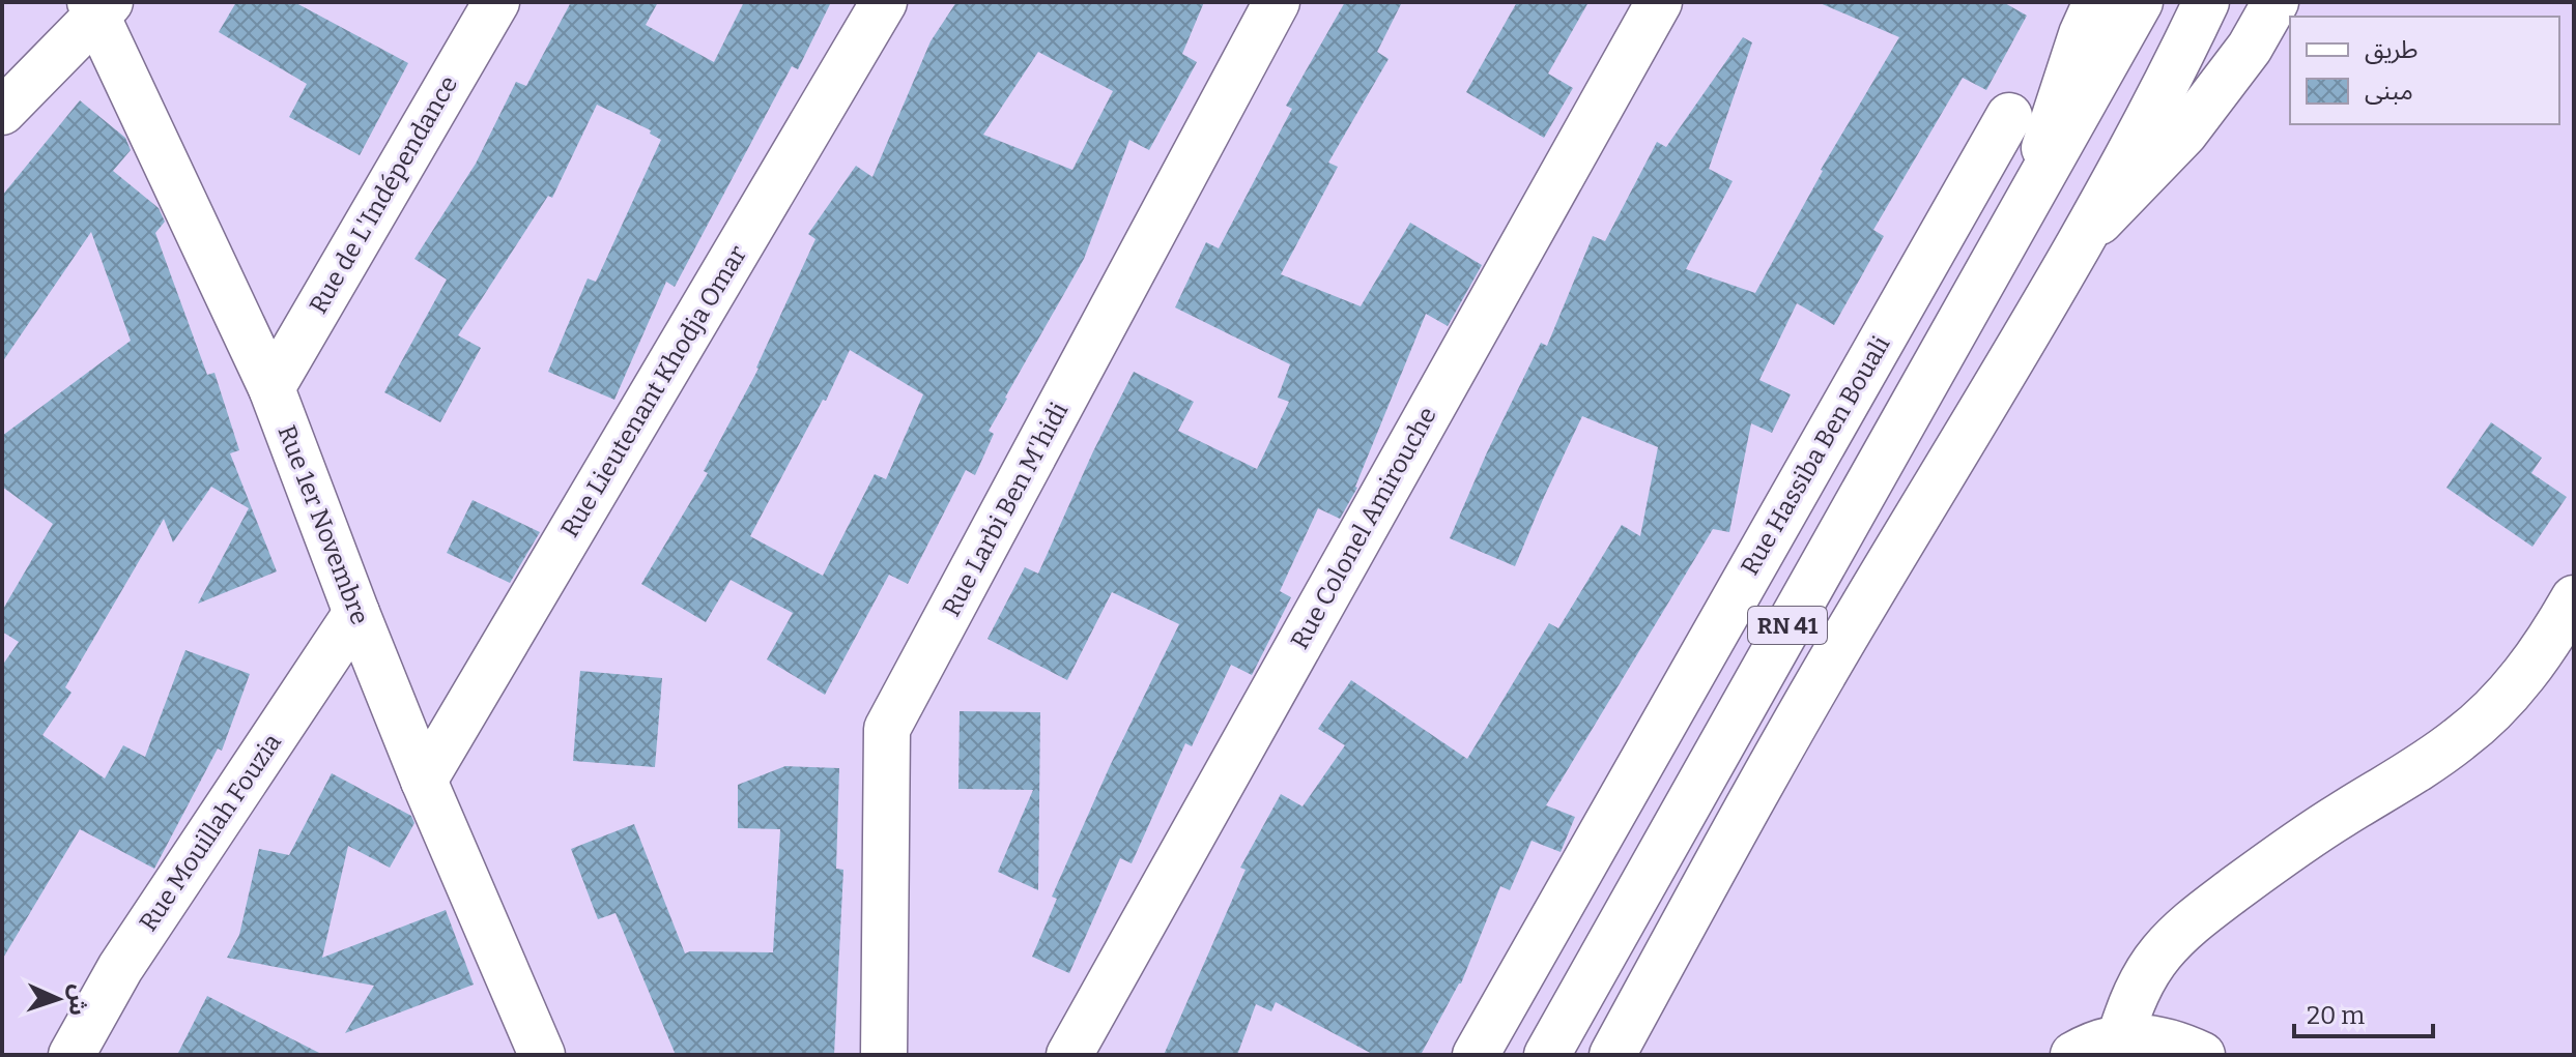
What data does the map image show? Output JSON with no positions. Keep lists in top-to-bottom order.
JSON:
{
  "streets": {
    "main road": [
      "Rue de L'Indépendance",
      "Rue Lieutenant Khodja Omar",
      "Rue Hassiba Ben Bouali",
      "Rue Larbi Ben M'hidi",
      "Rue 1er Novembre",
      "Rue Colonel Amirouche",
      "RN 41",
      "Rue Mouillah Fouzia"
    ]
  },
  "crossings": [
    ["Rue de L'Indépendance", "Rue 1er Novembre"],
    ["Rue Lieutenant Khodja Omar", "Rue 1er Novembre"],
    ["Rue 1er Novembre", "Rue Mouillah Fouzia"]
  ],
  "legend": ["طريق", "مبنى"],
  "scale_bar": "20 m",
  "north": "right"
}
